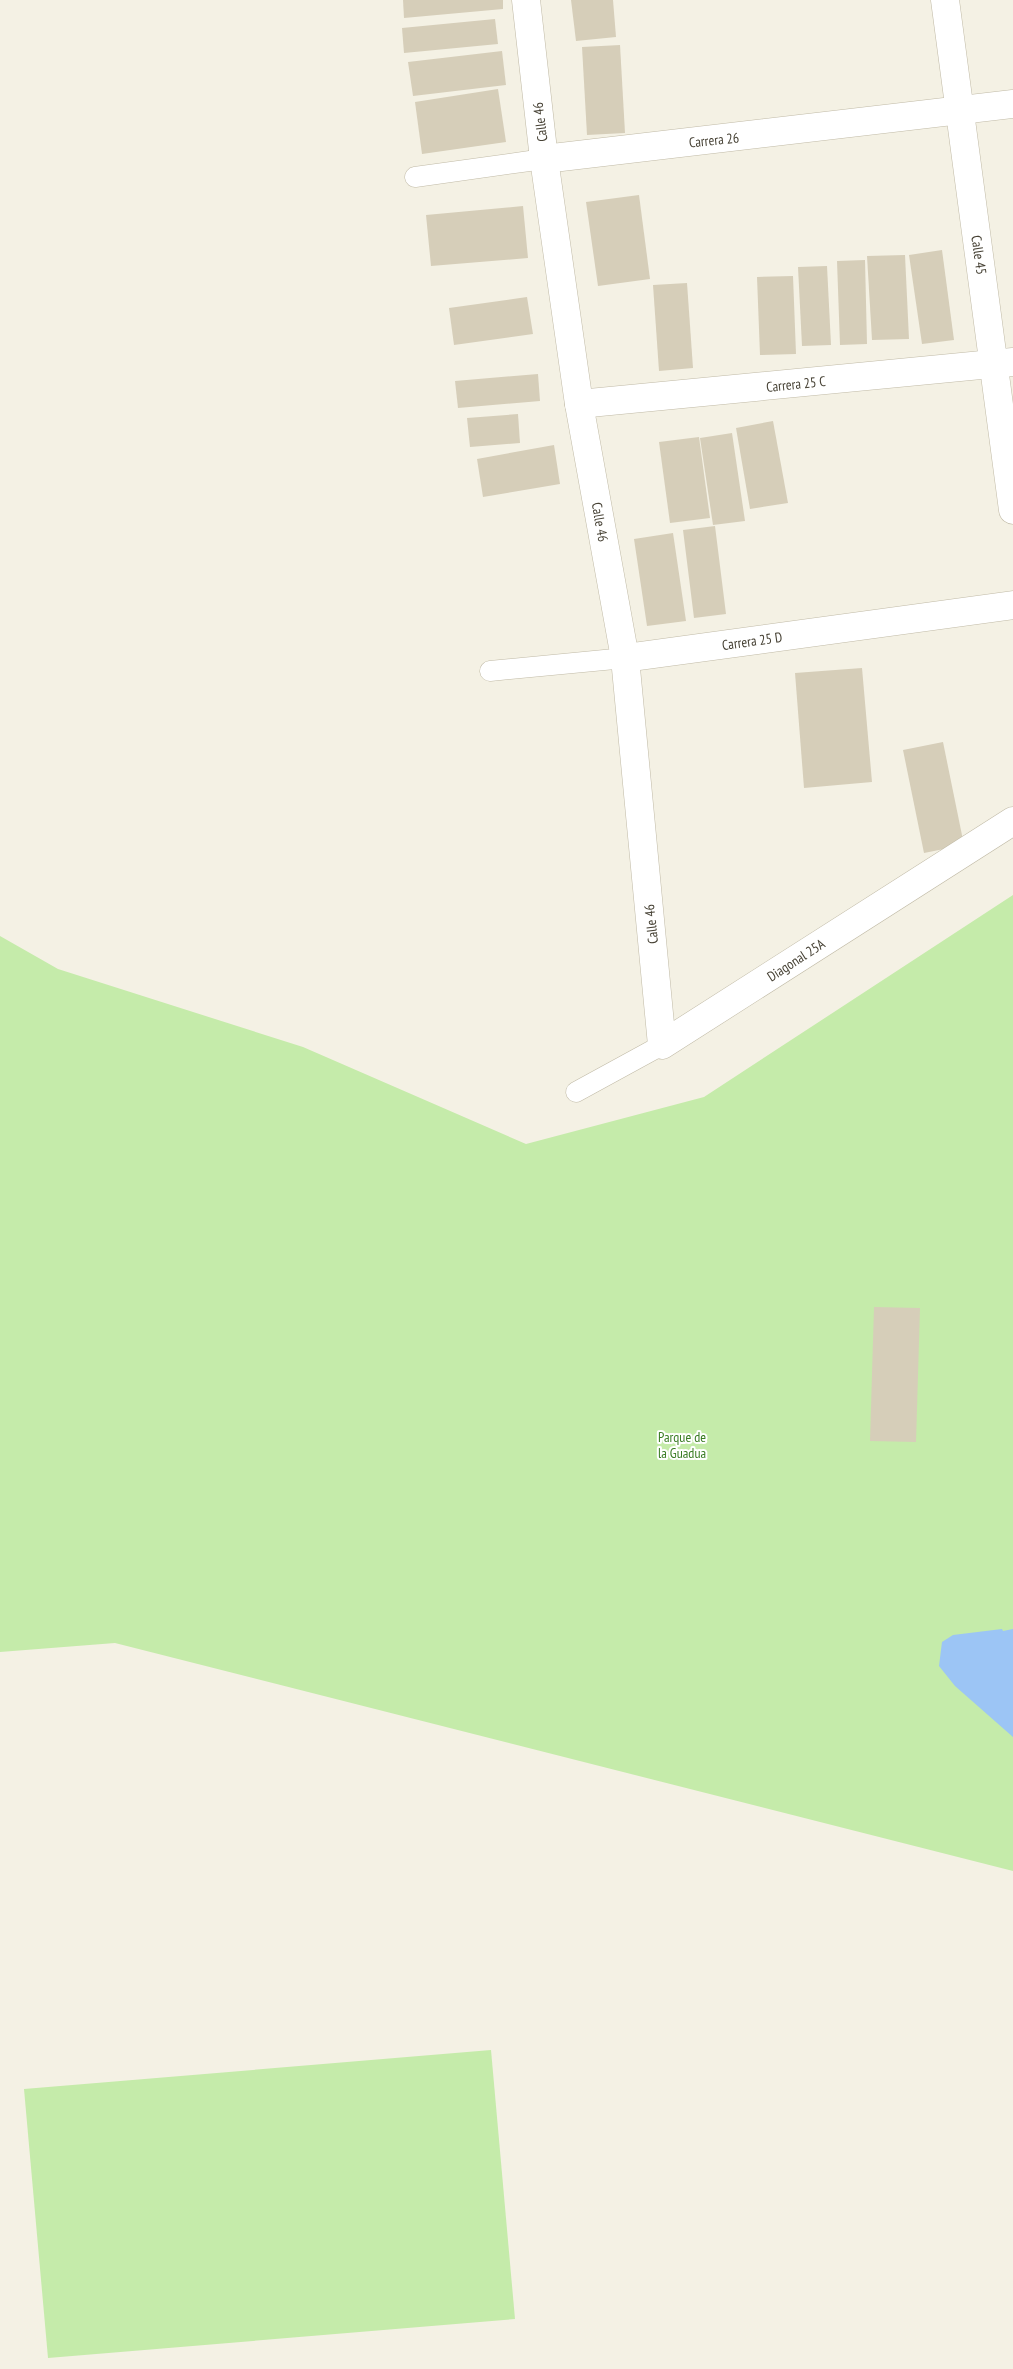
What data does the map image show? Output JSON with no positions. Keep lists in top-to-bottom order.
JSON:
{
  "streets": {
    "street": [
      "Calle 46",
      "Carrera 26",
      "Calle 45",
      "Carrera 25 C",
      "Carrera 25 D",
      "Diagonal 25A"
    ]
  },
  "crossings": [
    ["Calle 46", "Carrera 26"],
    ["Calle 46", "Carrera 25 C"],
    ["Calle 46", "Carrera 25 D"],
    ["Calle 46", "Diagonal 25A"],
    ["Carrera 26", "Calle 45"],
    ["Calle 45", "Carrera 25 C"]
  ],
  "parks": ["Parque de la Guadua"]
}
